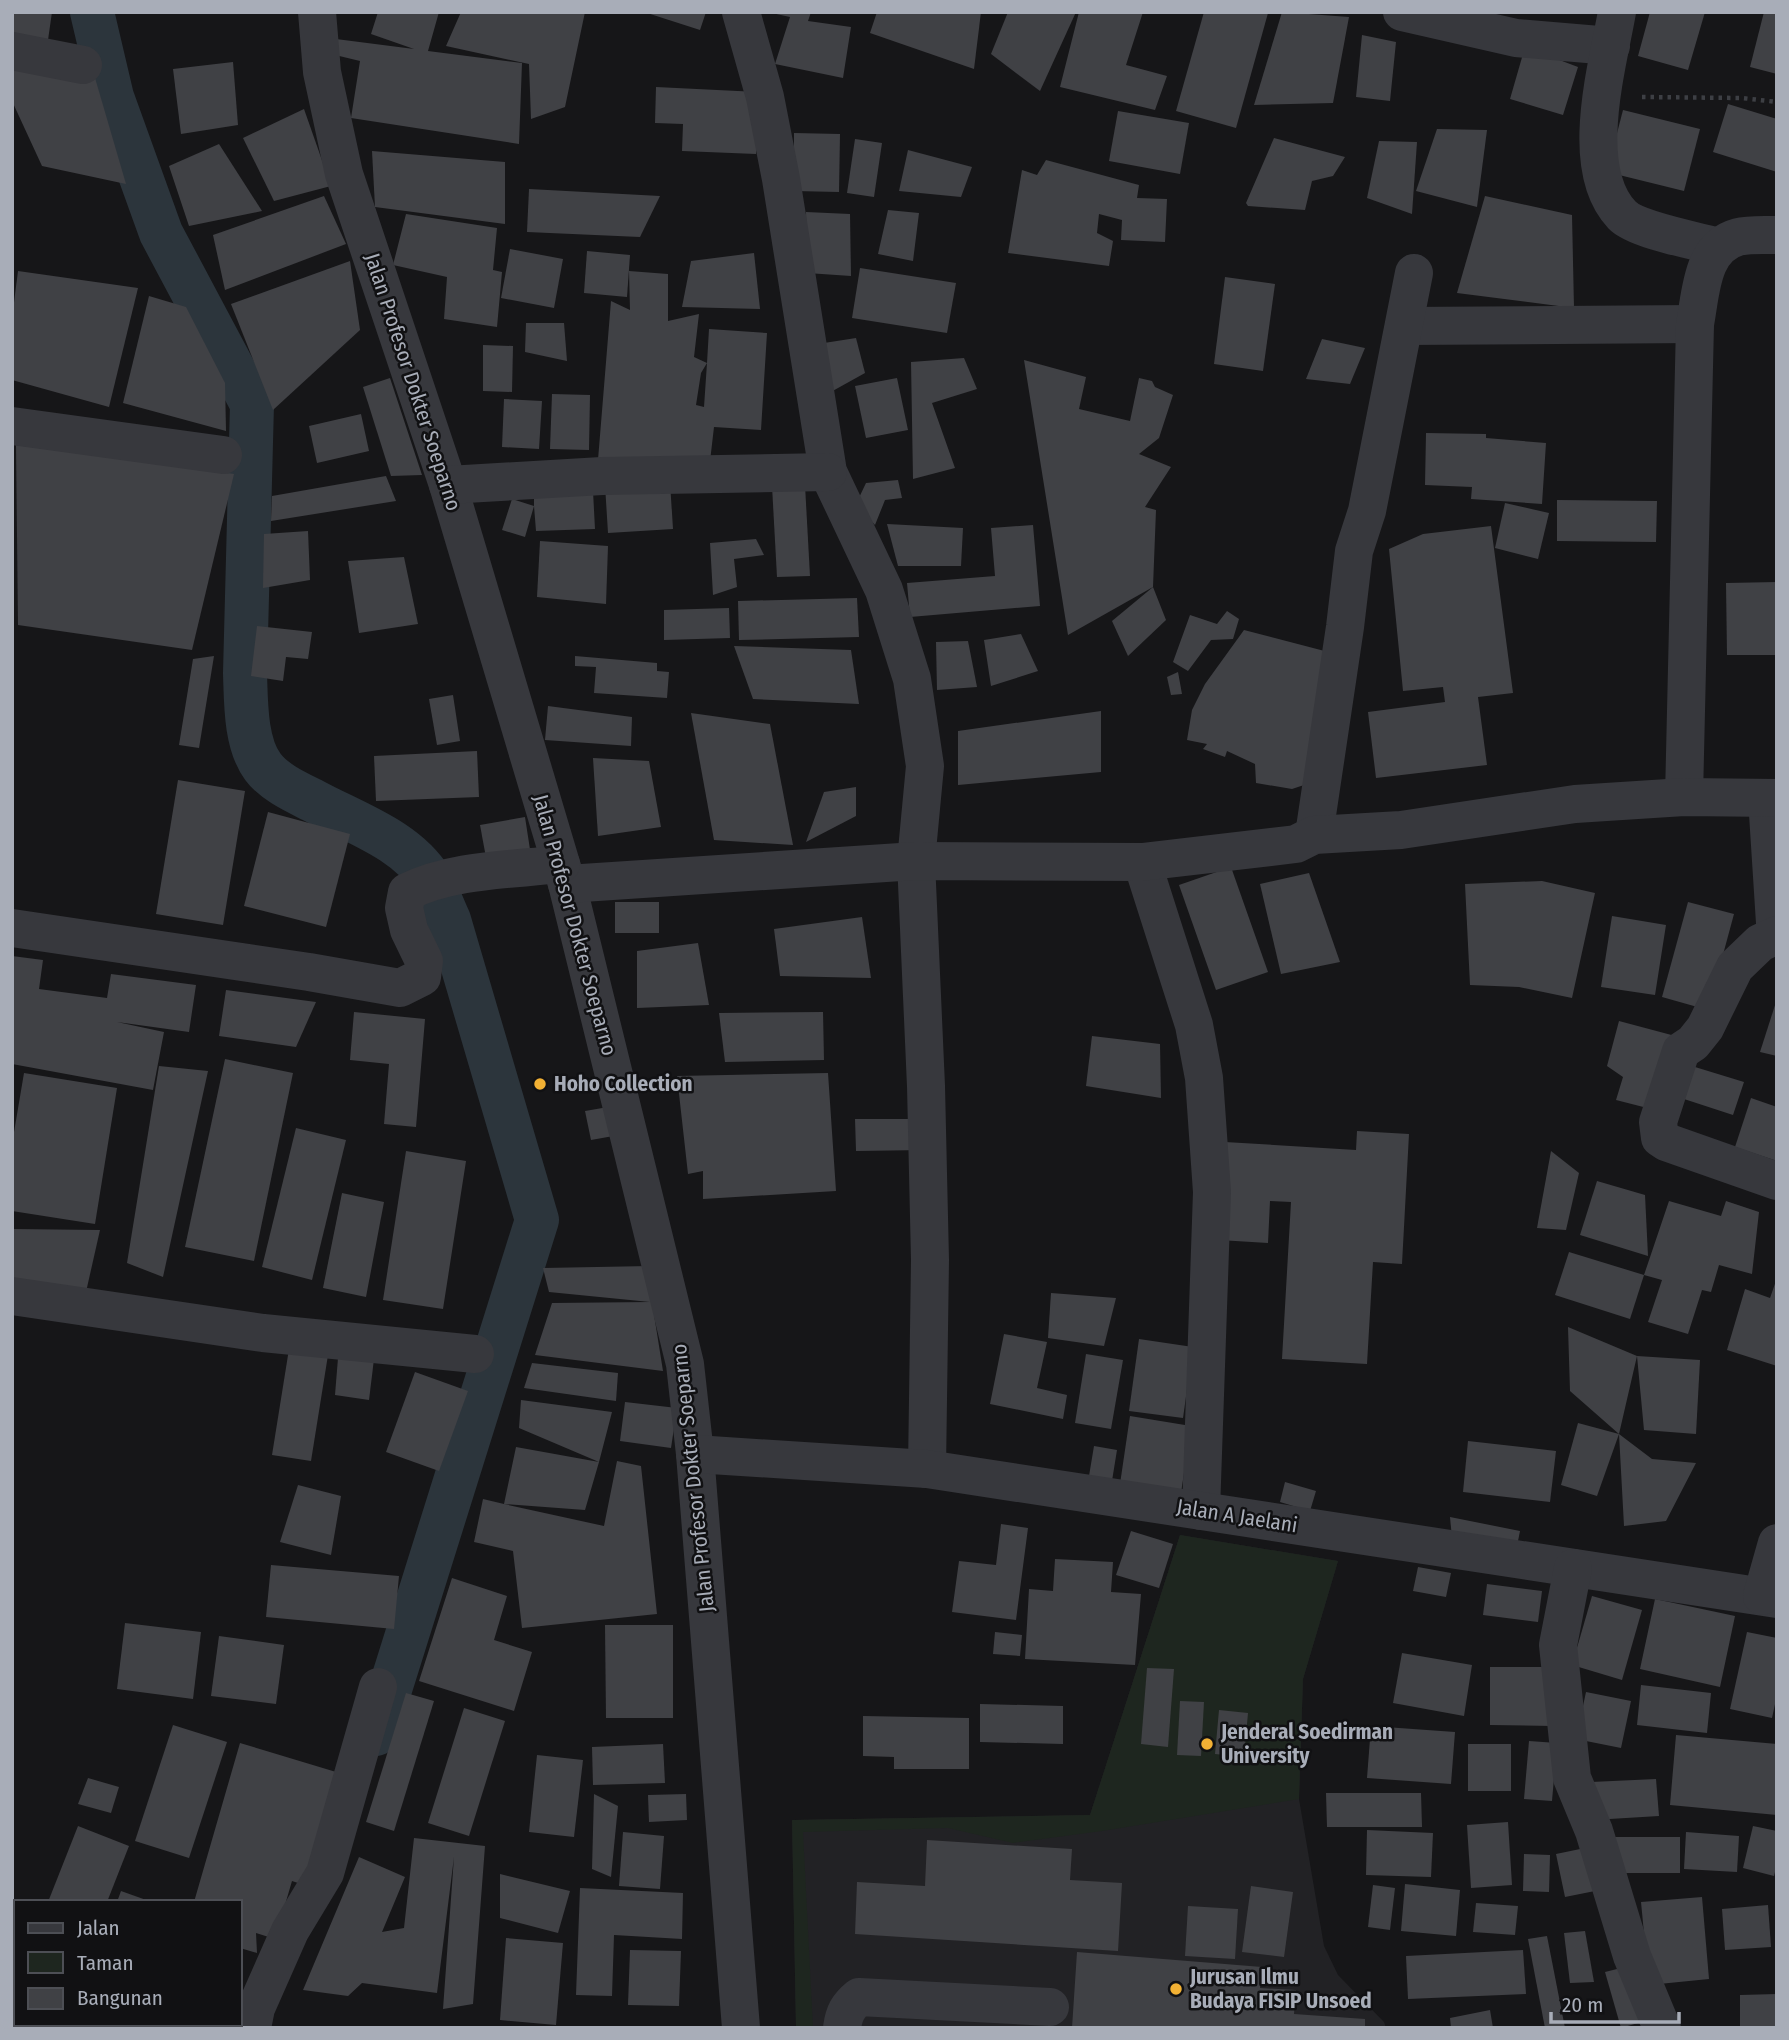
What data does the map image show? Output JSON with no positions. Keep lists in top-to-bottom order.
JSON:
{
  "streets": {
    "street": ["Jalan Profesor Dokter Soeparno", "Jalan A Jaelani"]
  },
  "crossings": [
    ["Jalan Profesor Dokter Soeparno", "Jalan A Jaelani"]
  ],
  "places": ["Hoho Collection", "Jenderal Soedirman University", "Jurusan Ilmu Budaya FISIP Unsoed"],
  "legend": ["Jalan", "Taman", "Bangunan"],
  "scale_bar": "20 m"
}
